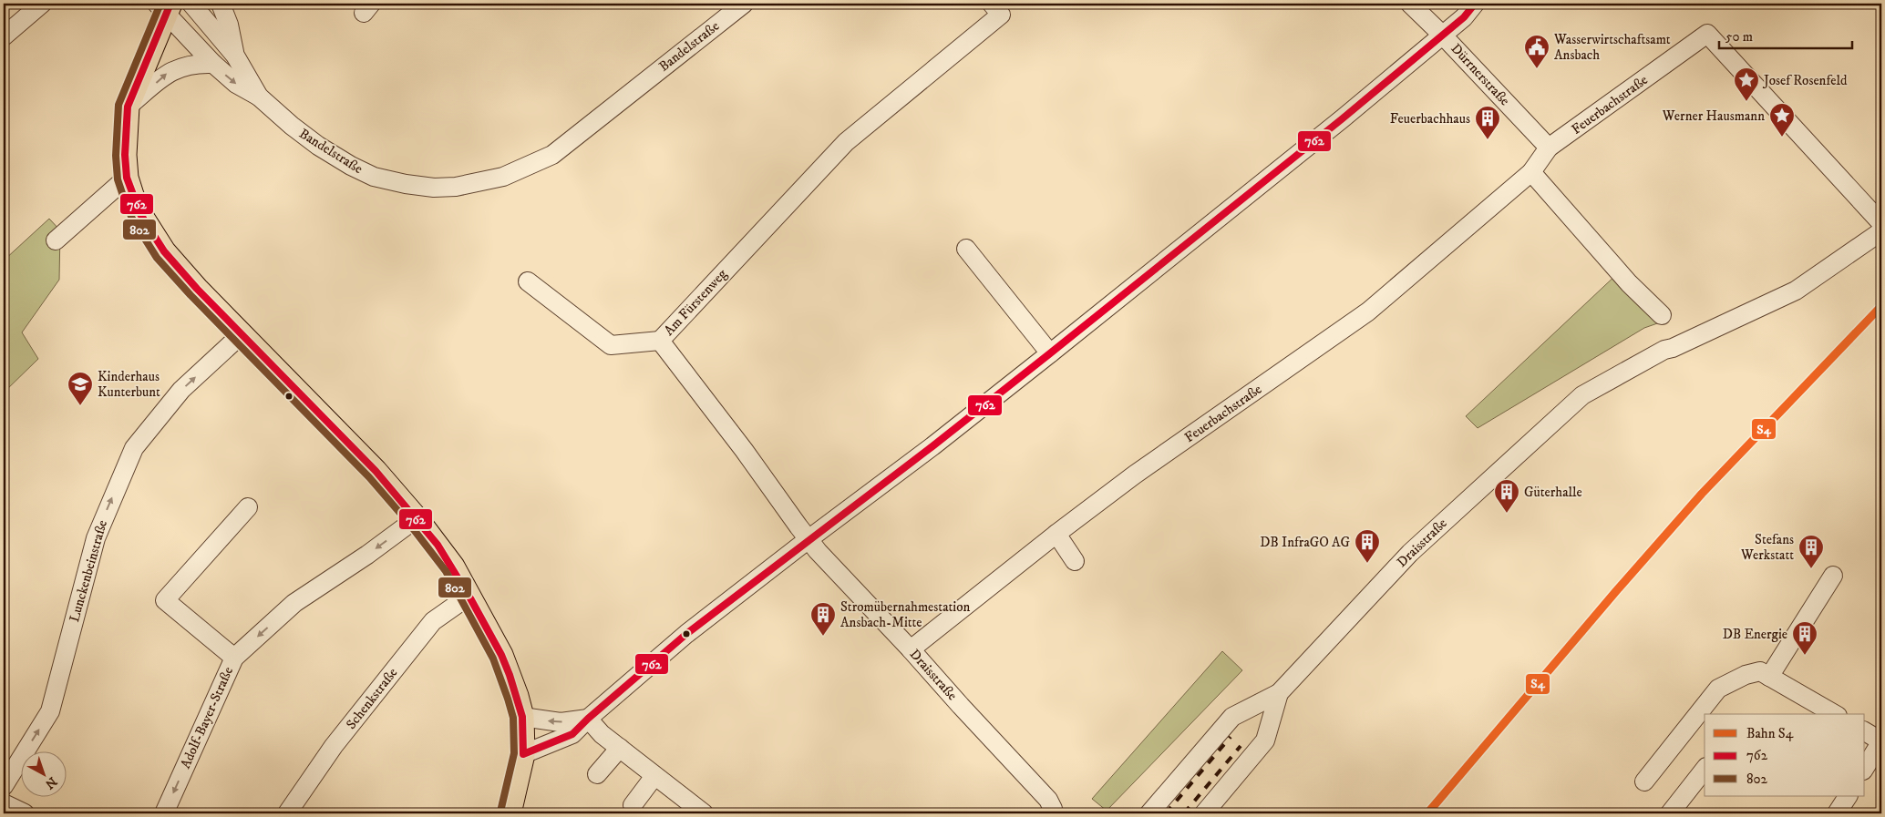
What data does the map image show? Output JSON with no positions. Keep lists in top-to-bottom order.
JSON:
{
  "streets": {
    "street": [
      "Bandelstraße",
      "Dürrnerstraße",
      "Feuerbachstraße",
      "Am Fürstenweg",
      "Draisstraße",
      "Lunckenbeinstraße",
      "Schenkstraße",
      "Adolf-Bayer-Straße"
    ]
  },
  "crossings": [
    ["Dürrnerstraße", "Feuerbachstraße"],
    ["Feuerbachstraße", "Draisstraße"],
    ["Am Fürstenweg", "Draisstraße"]
  ],
  "one_way": ["Lunckenbeinstraße", "Adolf-Bayer-Straße"],
  "places": {
    "public building": ["Wasserwirtschaftsamt Ansbach"],
    "place": ["Josef Rosenfeld", "Werner Hausmann"],
    "building": [
      "Feuerbachhaus",
      "Güterhalle",
      "DB InfraGO AG",
      "Stefans Werkstatt",
      "Stromübernahmestation Ansbach-Mitte",
      "DB Energie"
    ],
    "school or university": ["Kinderhaus Kunterbunt"]
  },
  "lines": ["transit line 762", "transit line 802", "rail line S4"],
  "legend": ["Bahn S4", "762", "802"],
  "scale_bar": "50 m",
  "north": "bottom right"
}
